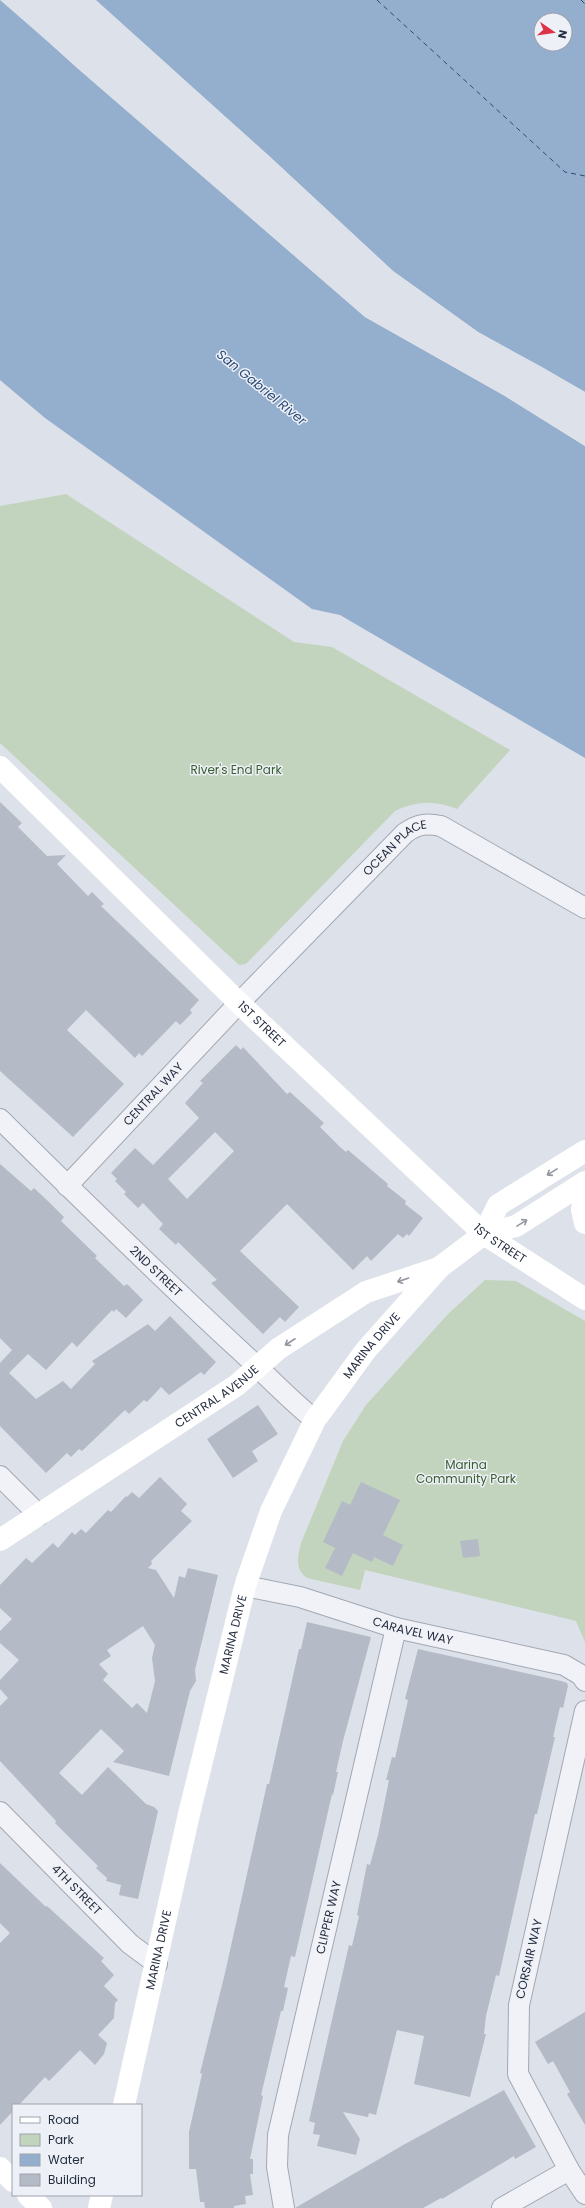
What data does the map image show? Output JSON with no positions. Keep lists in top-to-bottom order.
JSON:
{
  "streets": {
    "main road": ["1ST STREET", "MARINA DRIVE", "CENTRAL AVENUE"],
    "street": [
      "OCEAN PLACE",
      "CENTRAL WAY",
      "2ND STREET",
      "CARAVEL WAY",
      "4TH STREET",
      "CLIPPER WAY",
      "CORSAIR WAY"
    ]
  },
  "crossings": [
    ["OCEAN PLACE", "1ST STREET"],
    ["OCEAN PLACE", "CENTRAL WAY"],
    ["1ST STREET", "CENTRAL WAY"],
    ["1ST STREET", "MARINA DRIVE"],
    ["CENTRAL WAY", "2ND STREET"],
    ["2ND STREET", "MARINA DRIVE"],
    ["2ND STREET", "CENTRAL AVENUE"],
    ["MARINA DRIVE", "CENTRAL AVENUE"],
    ["MARINA DRIVE", "CARAVEL WAY"],
    ["MARINA DRIVE", "4TH STREET"],
    ["CARAVEL WAY", "CLIPPER WAY"]
  ],
  "one_way": ["CENTRAL AVENUE"],
  "water": ["San Gabriel River"],
  "parks": ["River's End Park", "Marina Community Park"],
  "legend": [
    "Road",
    "Park",
    "Water",
    "Building"
  ],
  "north": "right"
}
